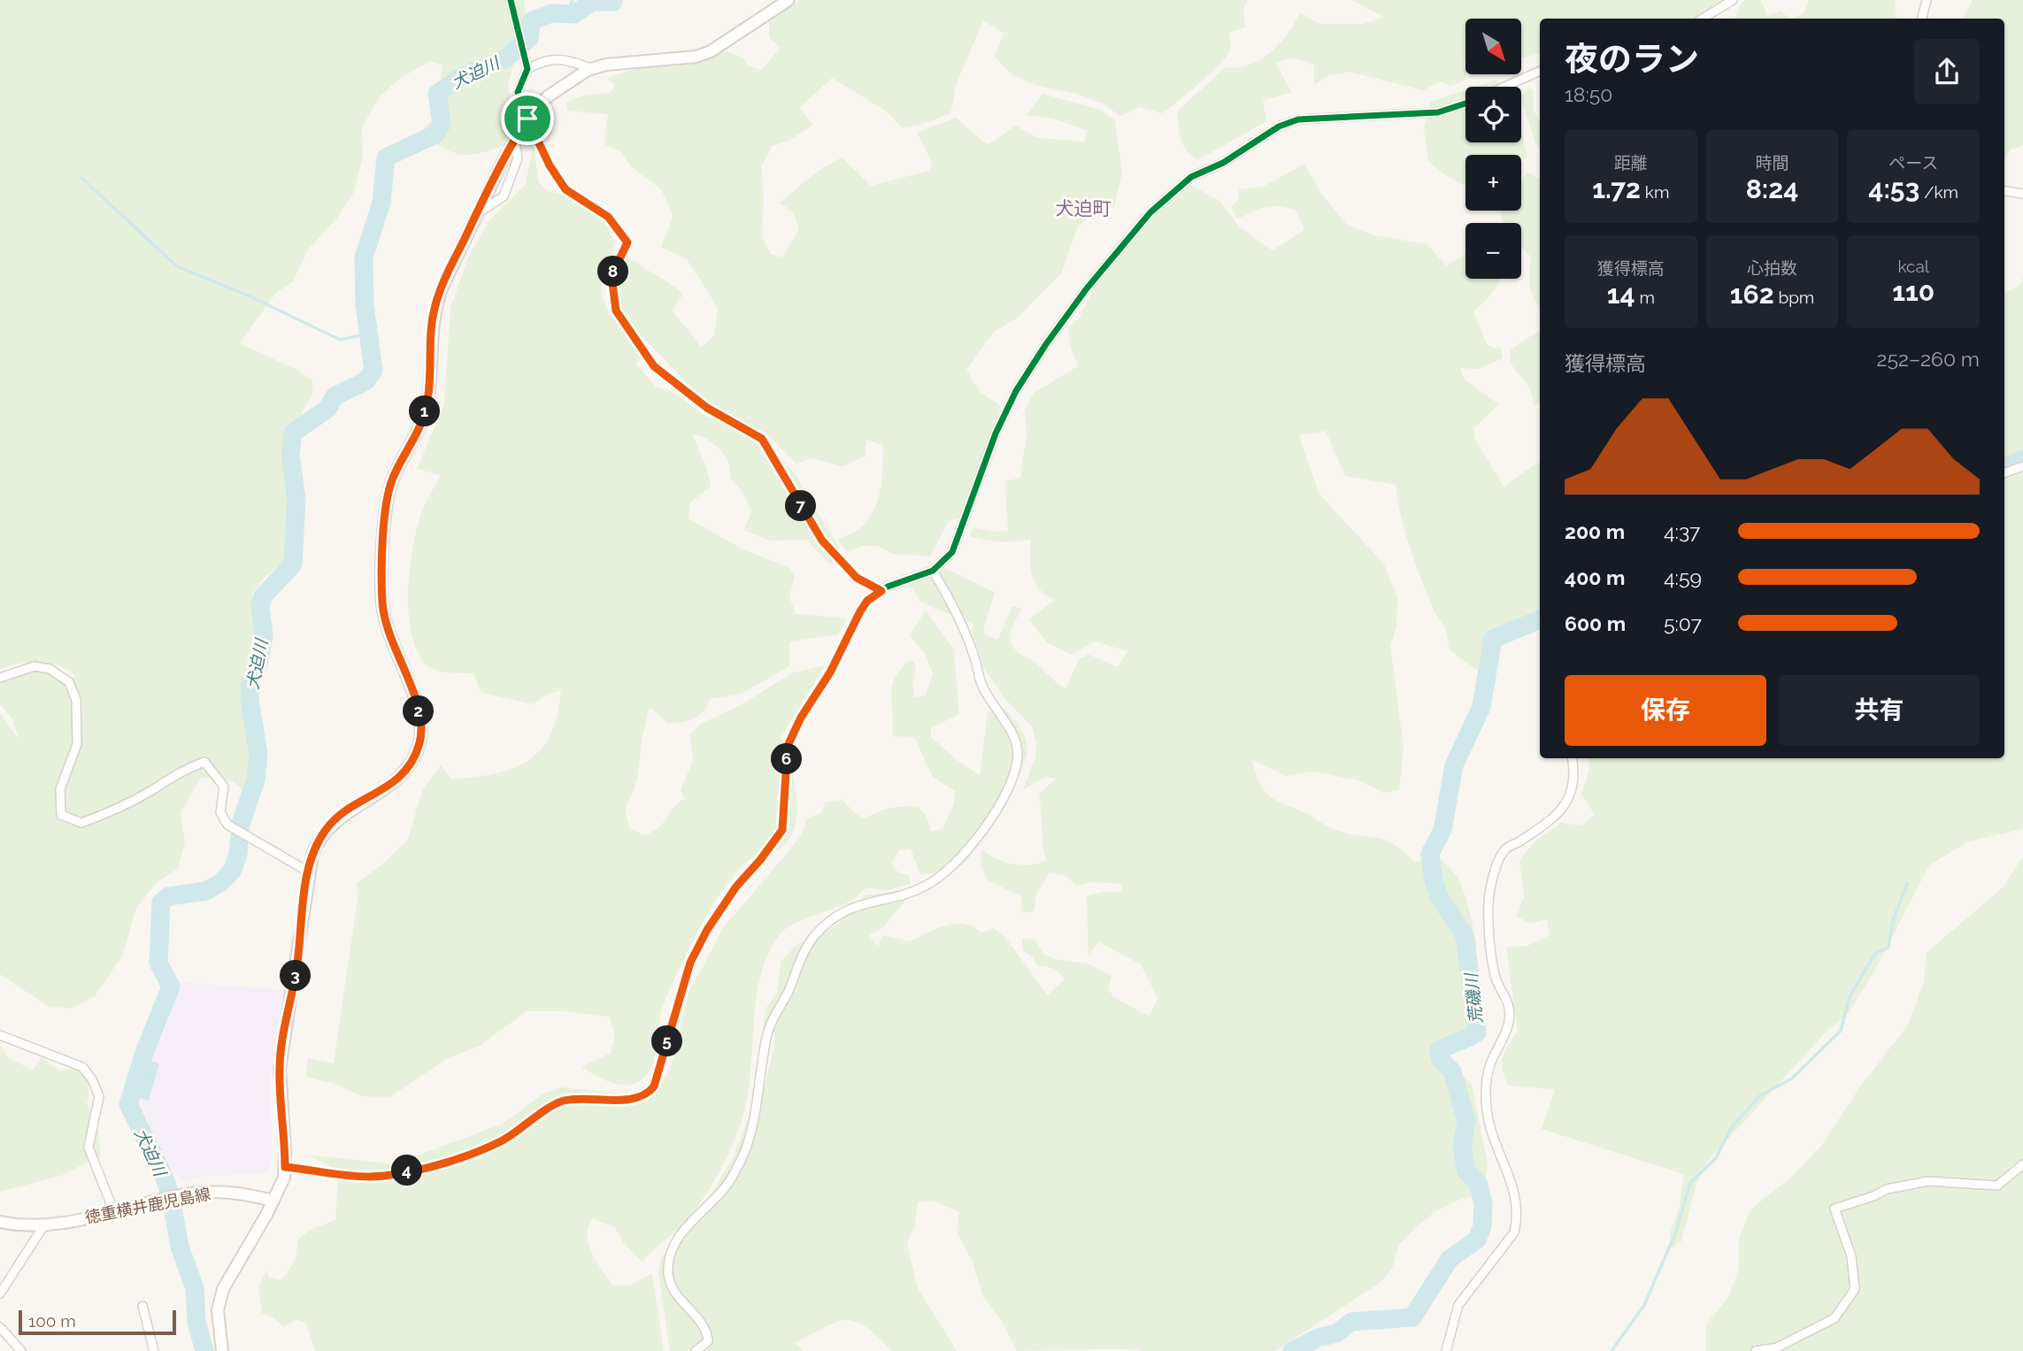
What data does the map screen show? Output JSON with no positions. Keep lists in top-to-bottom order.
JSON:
{
  "streets": {
    "main road": ["徳重横井鹿児島線"]
  },
  "districts": ["犬迫町"],
  "water": ["犬迫川", "荒磯川"],
  "scale_bar": "100 m",
  "north": "bottom right",
  "page": {
    "map_buttons": ["+", "−"],
    "heading": ["夜のラン", "18:50"],
    "stats": [
      ["距離", "1.72 km"],
      ["時間", "8:24"],
      ["ペース", "4:53 /km"],
      ["獲得標高", "14 m"],
      ["心拍数", "162 bpm"],
      ["kcal", "110"]
    ],
    "pins": [
      "8",
      "1",
      "7",
      "2",
      "6",
      "3",
      "5",
      "4"
    ],
    "chart": ["獲得標高", "252–260 m"],
    "list": [
      {
        "name": "200 m",
        "note": "4:37"
      },
      {
        "name": "400 m",
        "note": "4:59"
      },
      {
        "name": "600 m",
        "note": "5:07"
      }
    ],
    "buttons": ["保存", "共有"],
    "scale": "100 m"
  }
}
